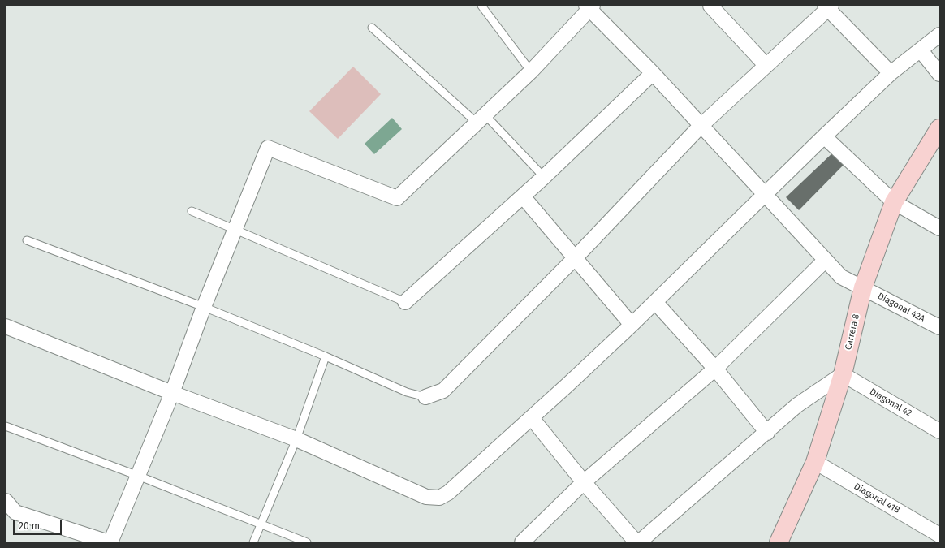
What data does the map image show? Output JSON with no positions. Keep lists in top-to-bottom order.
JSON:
{
  "streets": {
    "street": [
      "Diagonal 42A",
      "Carrera 8",
      "Diagonal 42",
      "Diagonal 41B"
    ]
  },
  "crossings": [
    ["Diagonal 42A", "Carrera 8"],
    ["Carrera 8", "Diagonal 42"],
    ["Carrera 8", "Diagonal 41B"]
  ],
  "scale_bar": "20 m"
}
